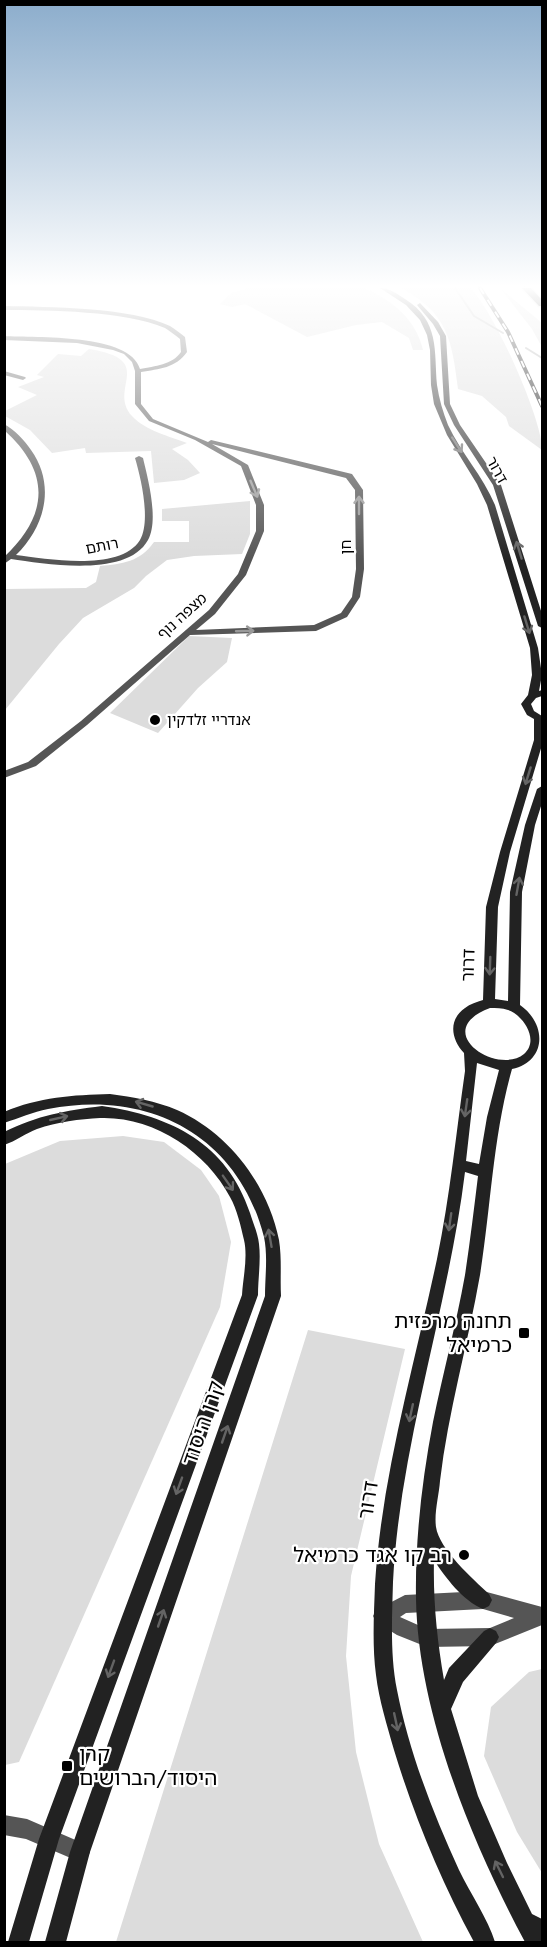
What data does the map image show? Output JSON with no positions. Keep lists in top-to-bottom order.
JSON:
{
  "streets": {
    "street": [
      "דרור",
      "רותם",
      "חן",
      "מצפה נוף",
      "קרן היסוד"
    ]
  },
  "crossings": [
    ["חן", "מצפה נוף"]
  ],
  "places": {
    "other": ["אנדריי זלדקין", "רב קו אגד כרמיאל"],
    "transit": ["תחנה מרכזית כרמיאל", "קרן היסוד/הברושים"]
  }
}
